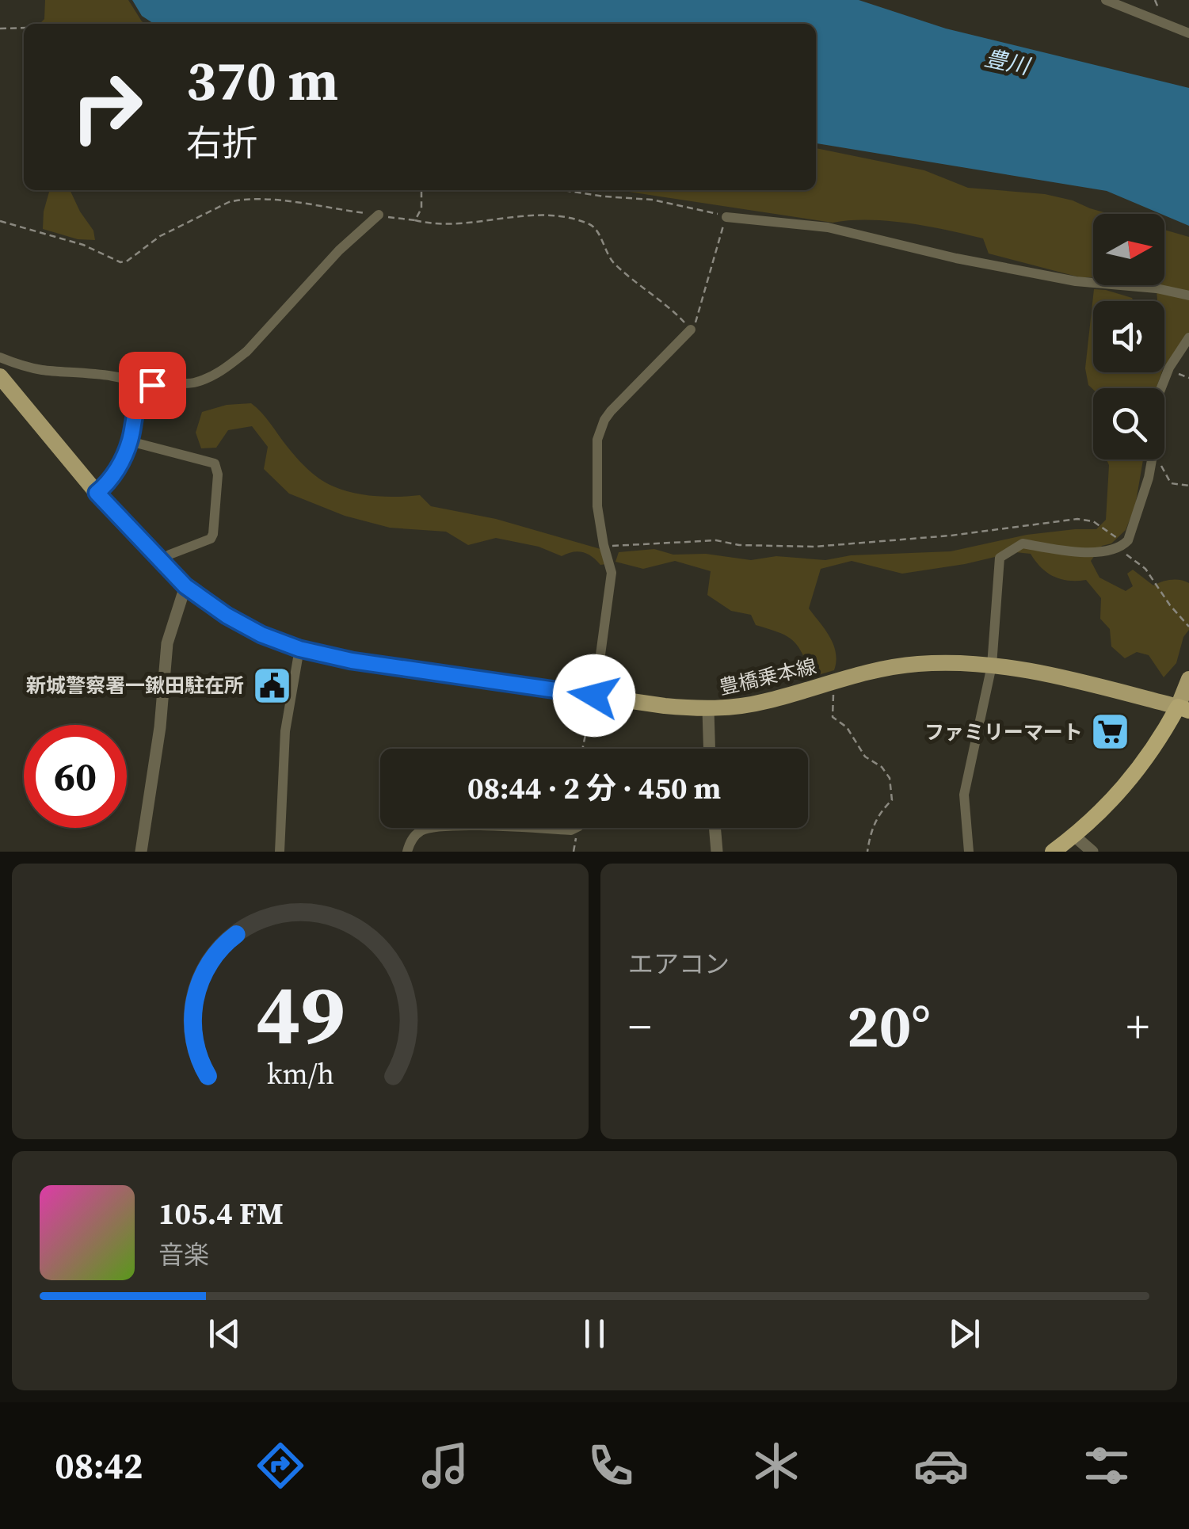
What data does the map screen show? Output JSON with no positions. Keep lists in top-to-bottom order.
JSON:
{
  "streets": {
    "main road": ["豊橋乗本線"]
  },
  "water": ["豊川"],
  "places": {
    "public building": ["新城警察署一鍬田駐在所"],
    "supermarket": ["ファミリーマート"]
  },
  "north": "right",
  "page": {
    "turn": ["370 m", "右折"],
    "limit": "60",
    "trip": "08:44 · 2 分 · 450 m",
    "tile": "エアコン",
    "heat": ["−", "20°", "+"],
    "song": ["105.4 FM", "音楽"],
    "tabs": "08:42",
    "gauge": ["49", "km/h"]
  }
}
